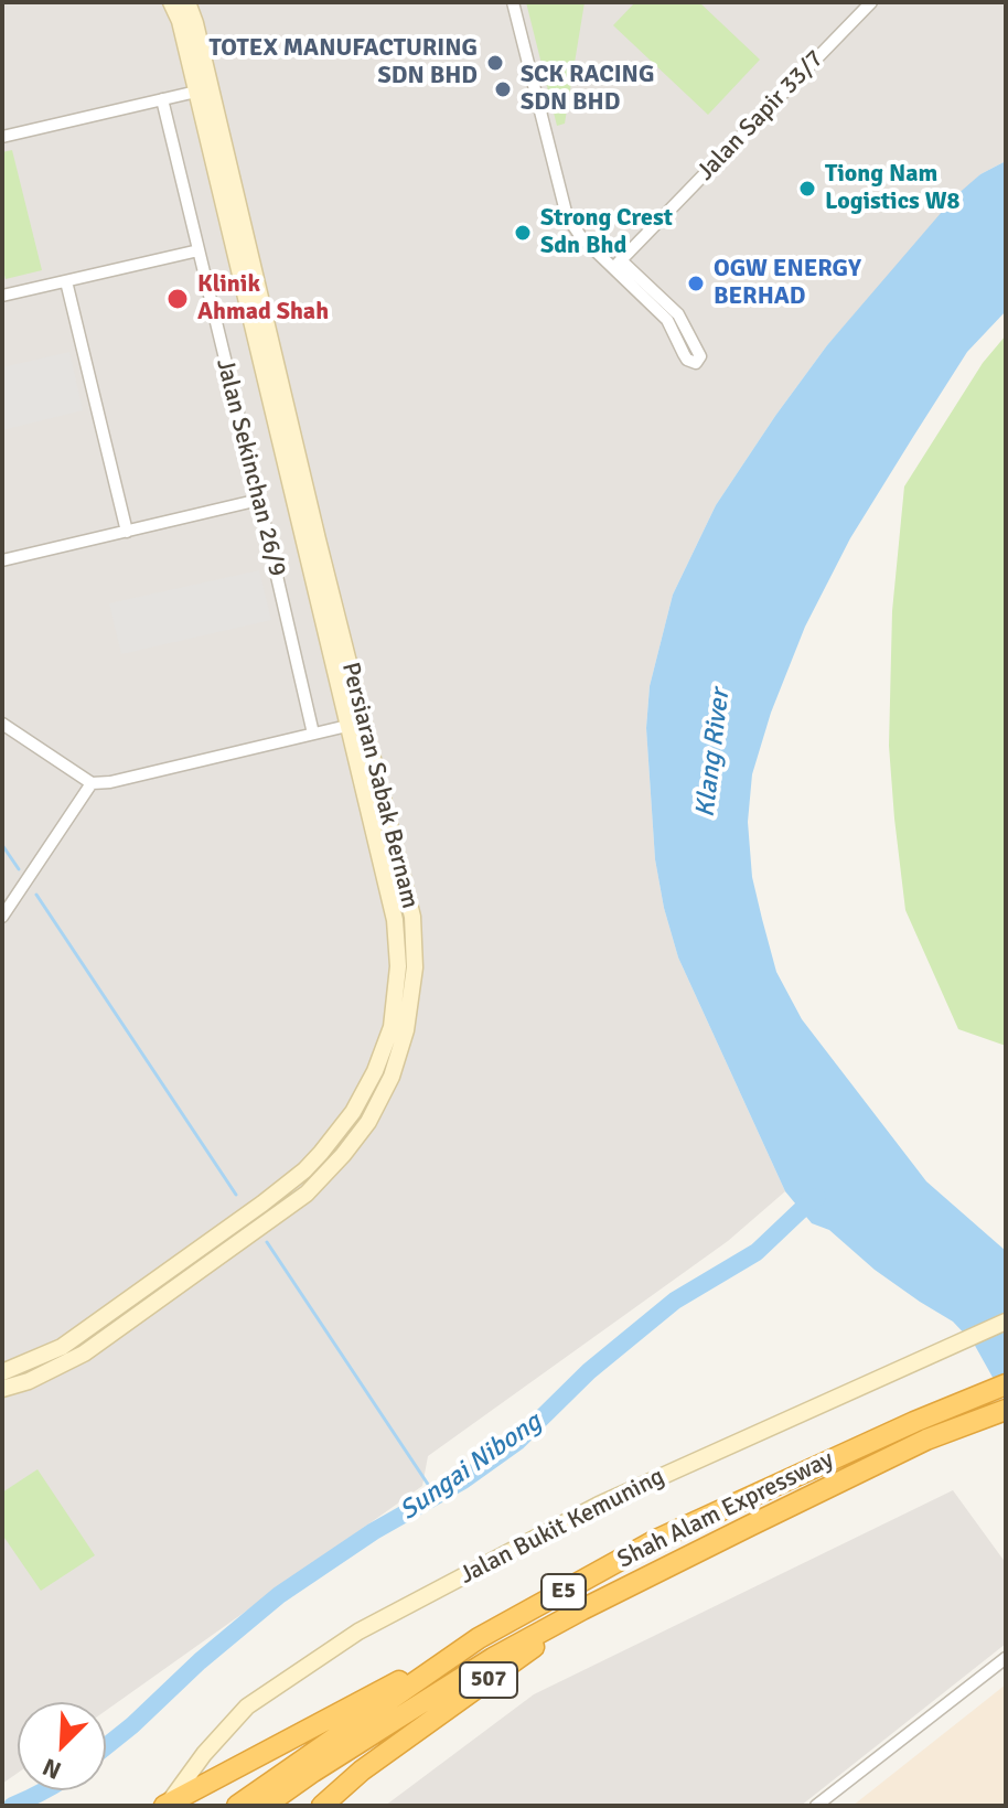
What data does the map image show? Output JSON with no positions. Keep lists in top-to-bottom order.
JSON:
{
  "streets": {
    "highway": ["Shah Alam Expressway", "E5", "507"],
    "street": [
      "Jalan Sapir 33/7",
      "Jalan Sekinchan 26/9",
      "Persiaran Sabak Bernam",
      "Jalan Bukit Kemuning"
    ]
  },
  "crossings": [
    ["Shah Alam Expressway", "507"],
    ["Jalan Bukit Kemuning", "507"]
  ],
  "water": ["Klang River", "Sungai Nibong"],
  "places": [
    "TOTEX MANUFACTURING SDN BHD",
    "SCK RACING SDN BHD",
    "Tiong Nam Logistics W8",
    "Strong Crest Sdn Bhd",
    "OGW ENERGY BERHAD",
    "Klinik Ahmad Shah"
  ],
  "north": "bottom left"
}
